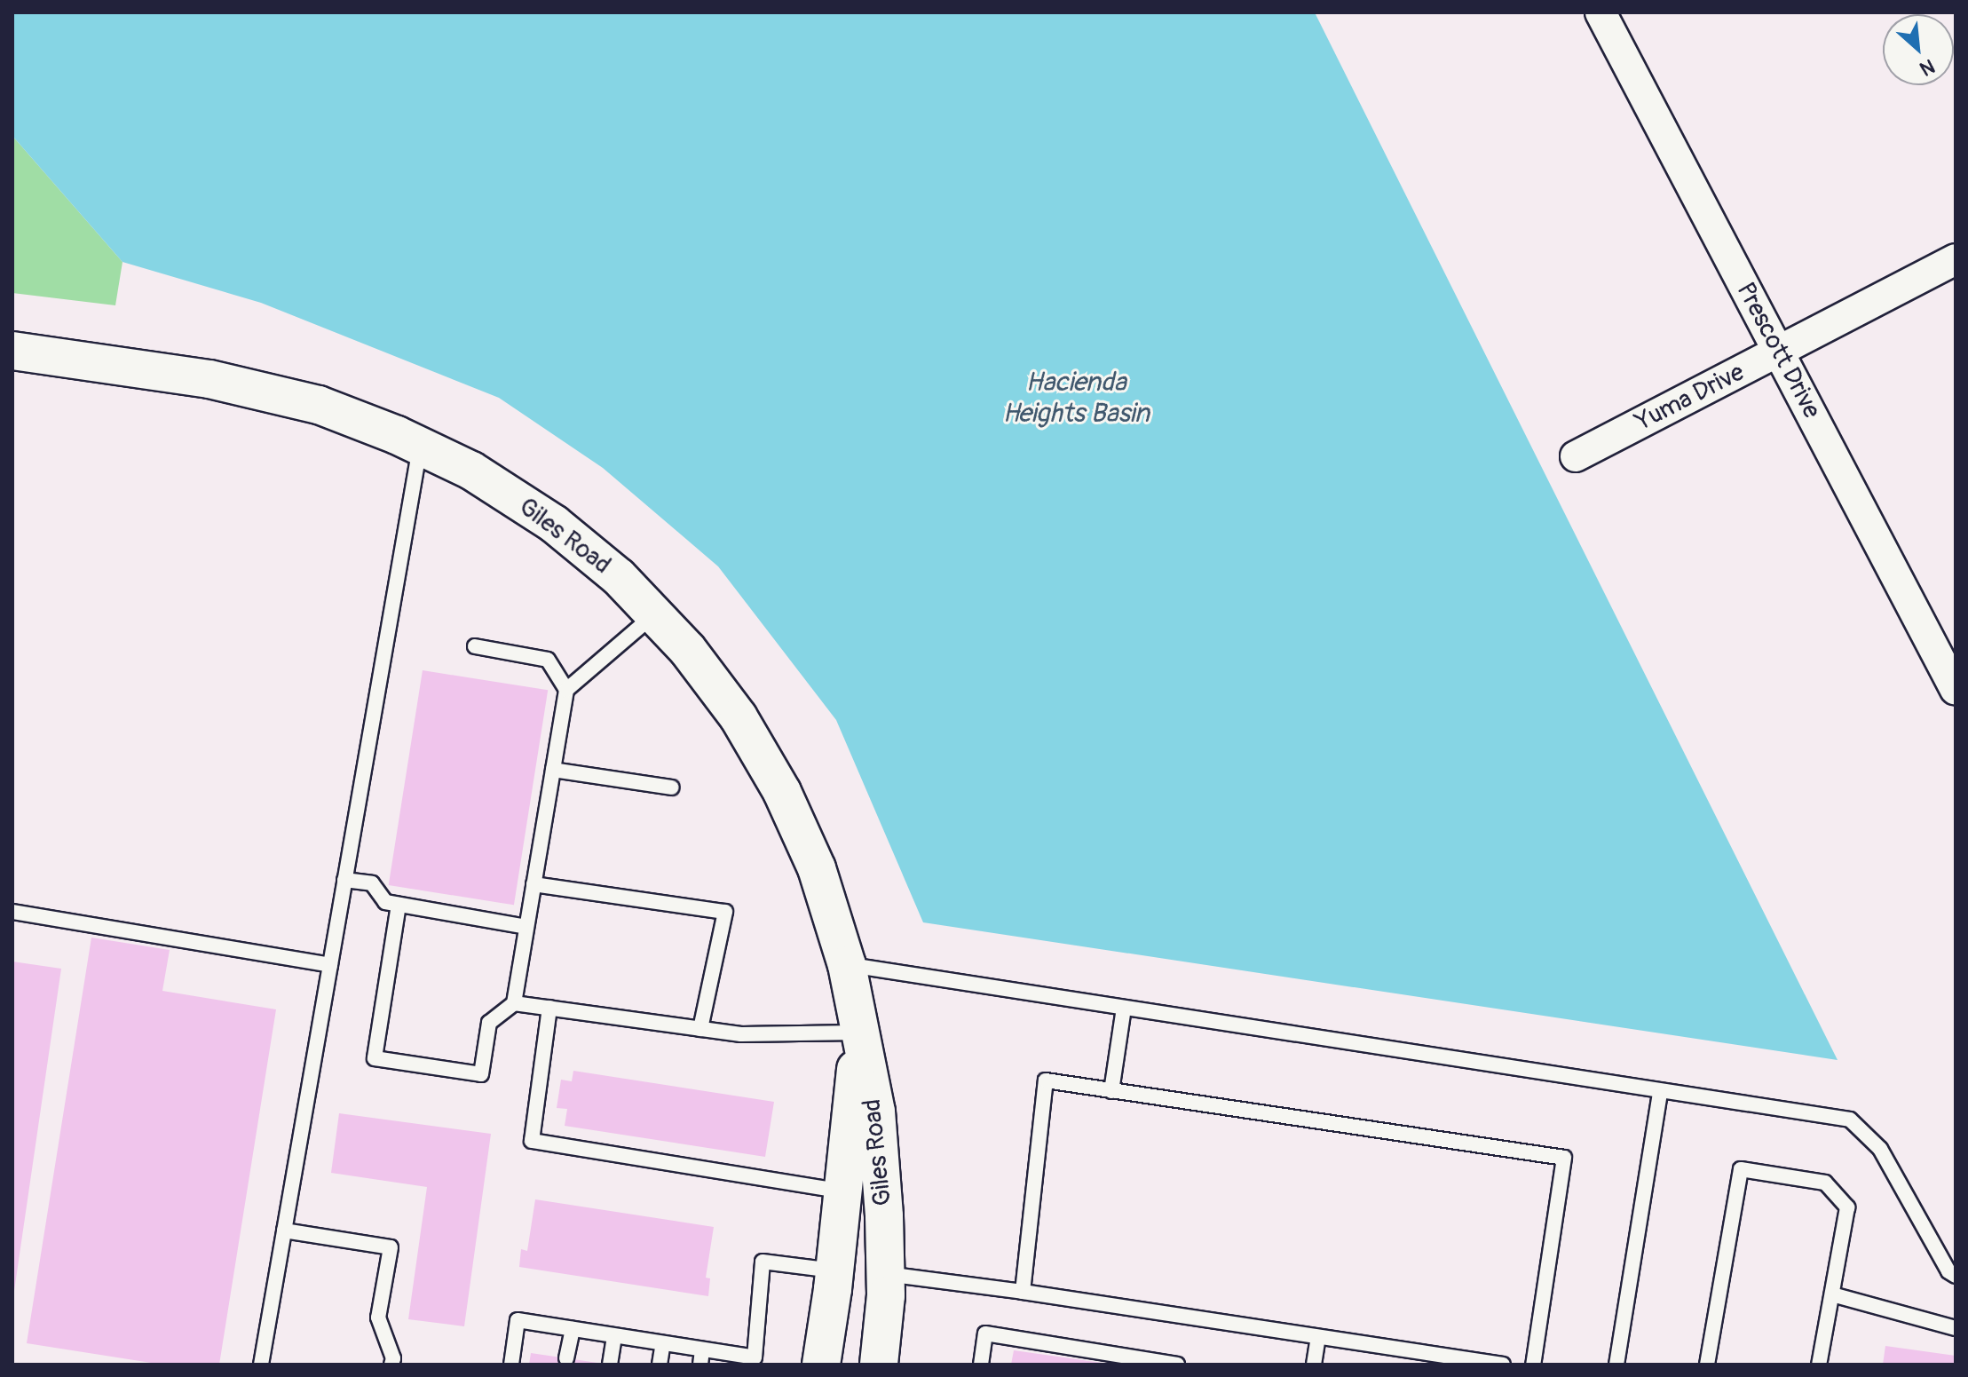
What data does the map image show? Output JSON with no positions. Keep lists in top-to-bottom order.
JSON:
{
  "streets": {
    "street": ["Prescott Drive", "Yuma Drive", "Giles Road"]
  },
  "crossings": [
    ["Prescott Drive", "Yuma Drive"]
  ],
  "water": ["Hacienda Heights Basin"],
  "north": "bottom right"
}
